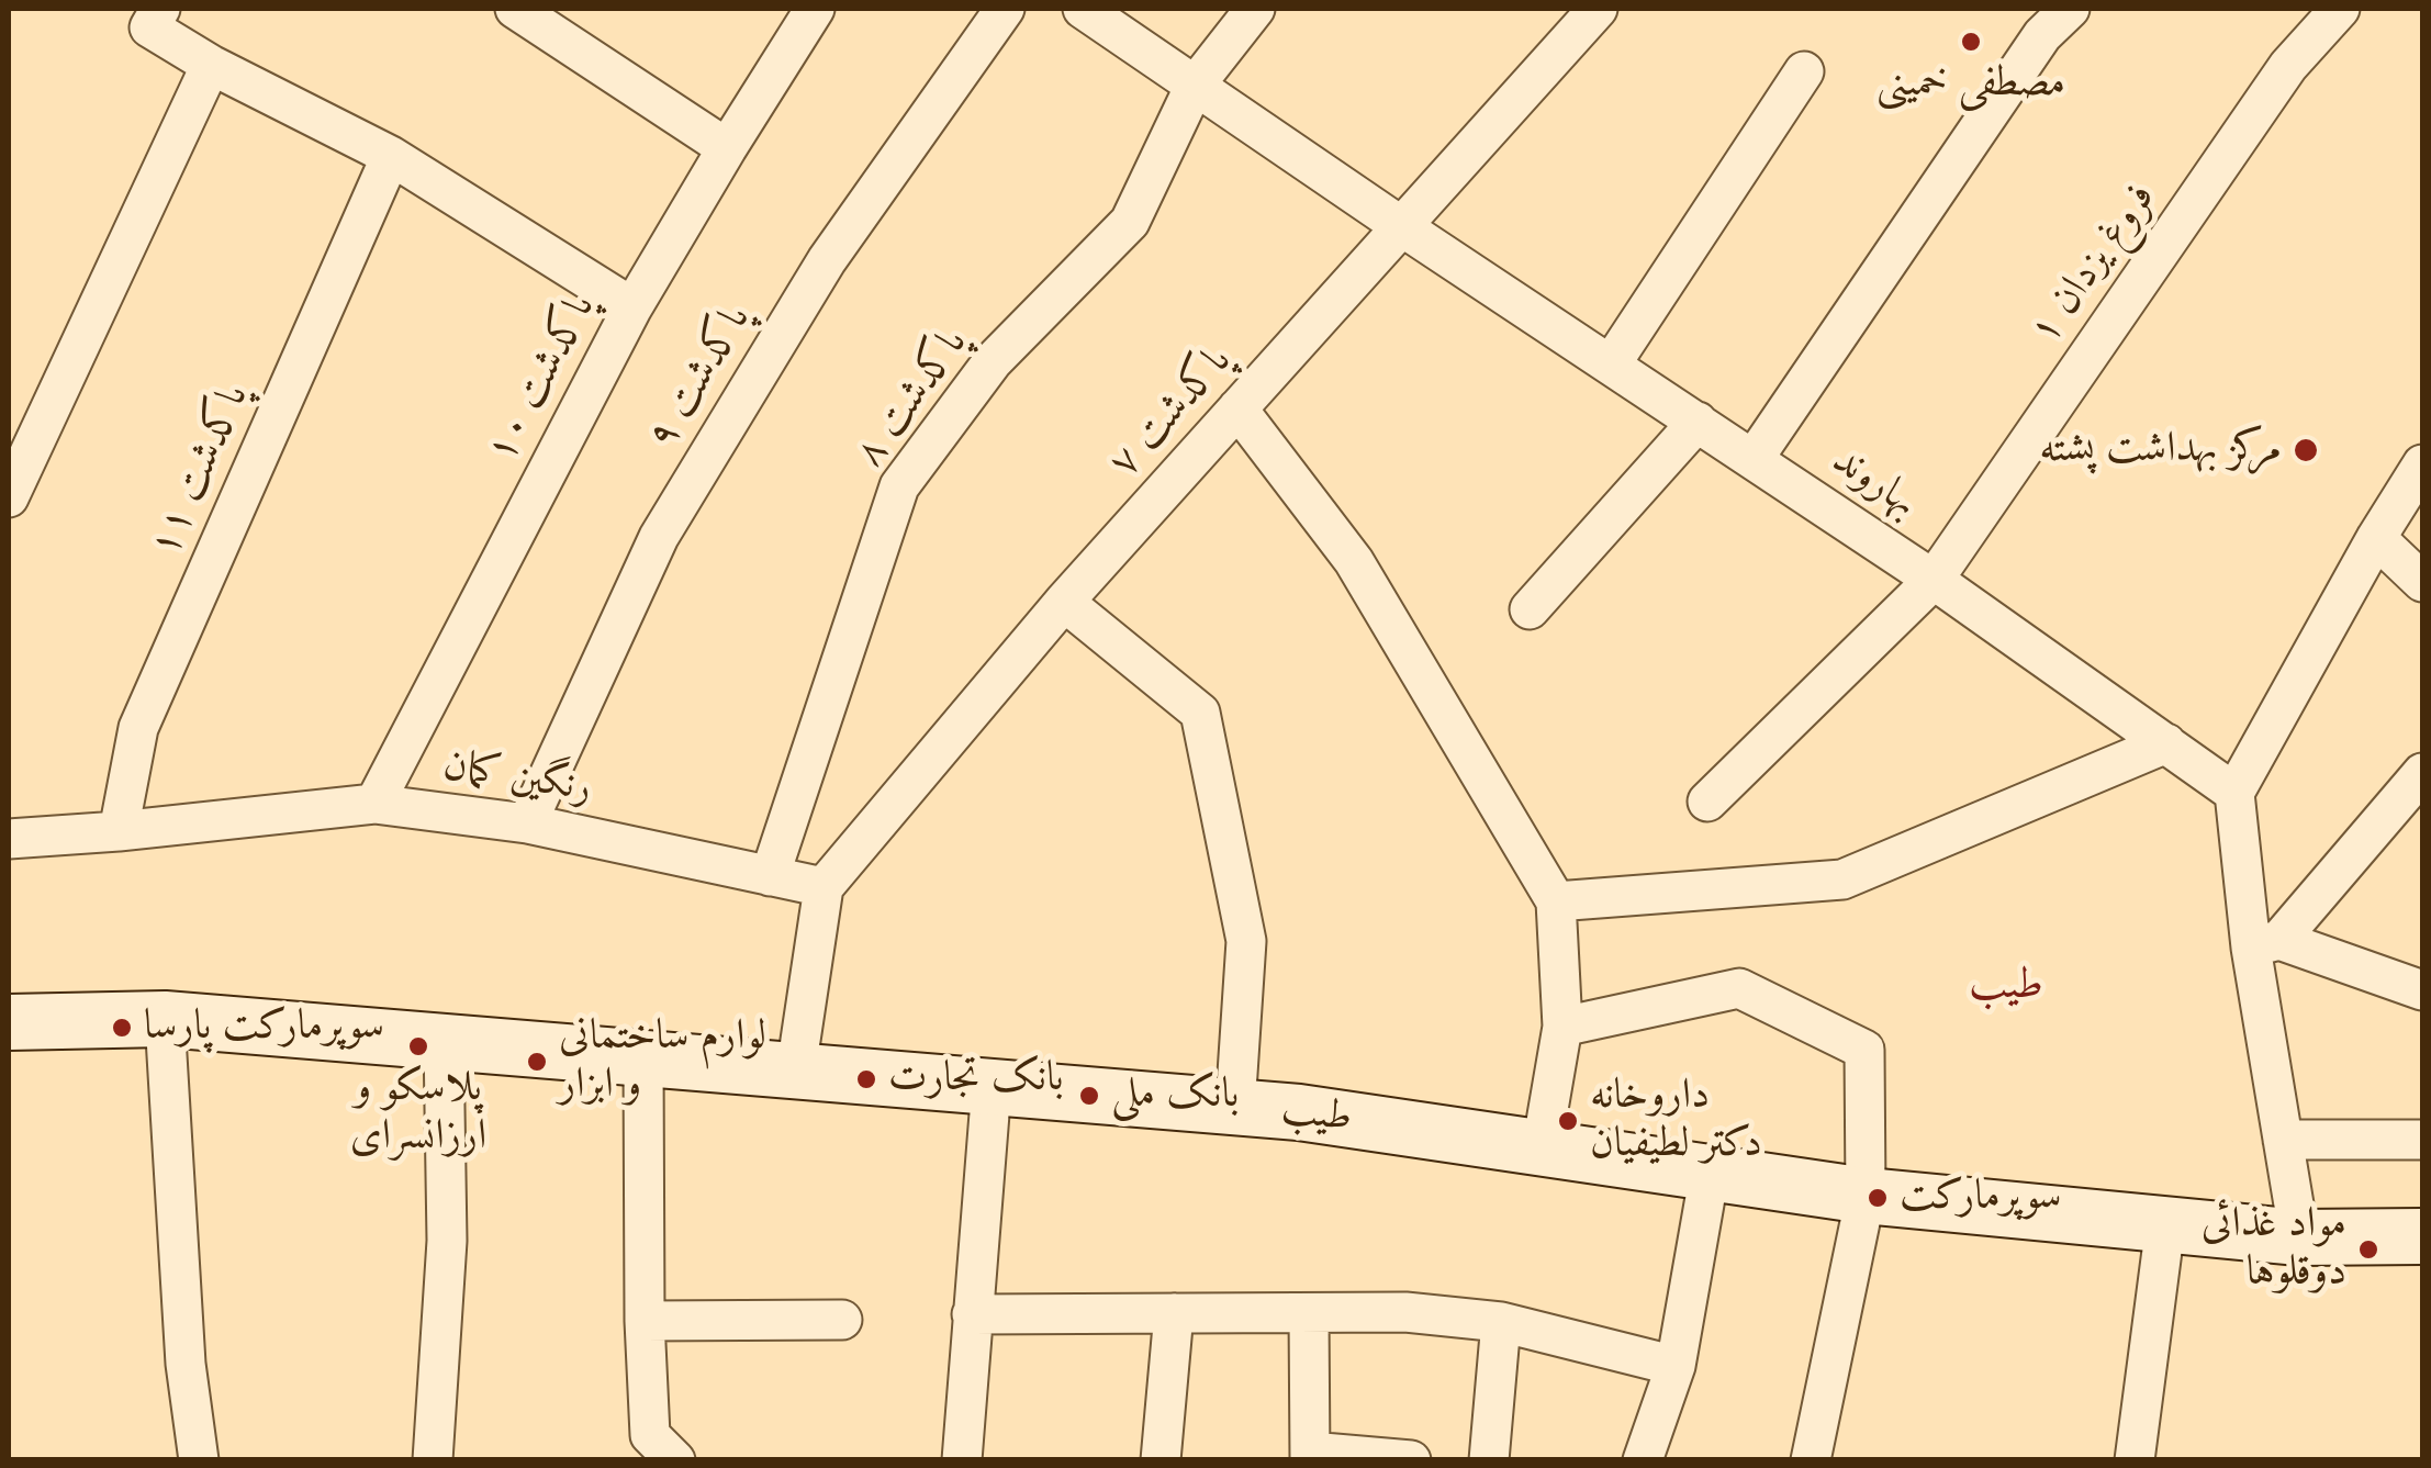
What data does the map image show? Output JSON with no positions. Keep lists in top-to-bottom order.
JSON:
{
  "streets": {
    "main road": ["طیب"],
    "street": [
      "فروغ یزدان ۱",
      "پاکدشت ۹",
      "پاکدشت ۱۰",
      "پاکدشت ۸",
      "پاکدشت ۷",
      "پاکدشت ۱۱",
      "بهاروند",
      "رنگین کمان"
    ]
  },
  "crossings": [
    ["فروغ یزدان ۱", "بهاروند"],
    ["پاکدشت ۹", "رنگین کمان"],
    ["پاکدشت ۱۰", "رنگین کمان"],
    ["پاکدشت ۸", "بهاروند"],
    ["پاکدشت ۸", "رنگین کمان"],
    ["پاکدشت ۷", "بهاروند"],
    ["پاکدشت ۷", "رنگین کمان"],
    ["پاکدشت ۱۱", "رنگین کمان"]
  ],
  "districts": ["طیب"],
  "places": [
    "مصطفی خمینی",
    "مرکز بهداشت پشته",
    "سوپرمارکت پارسا",
    "پلاسکو و ارزانسرای",
    "لوارم ساختمانی و ابزار",
    "بانک تجارت",
    "بانک ملی",
    "داروخانه دکتر لطیفیان",
    "سوپرمارکت",
    "مواد غذائی دوقلوها"
  ]
}
